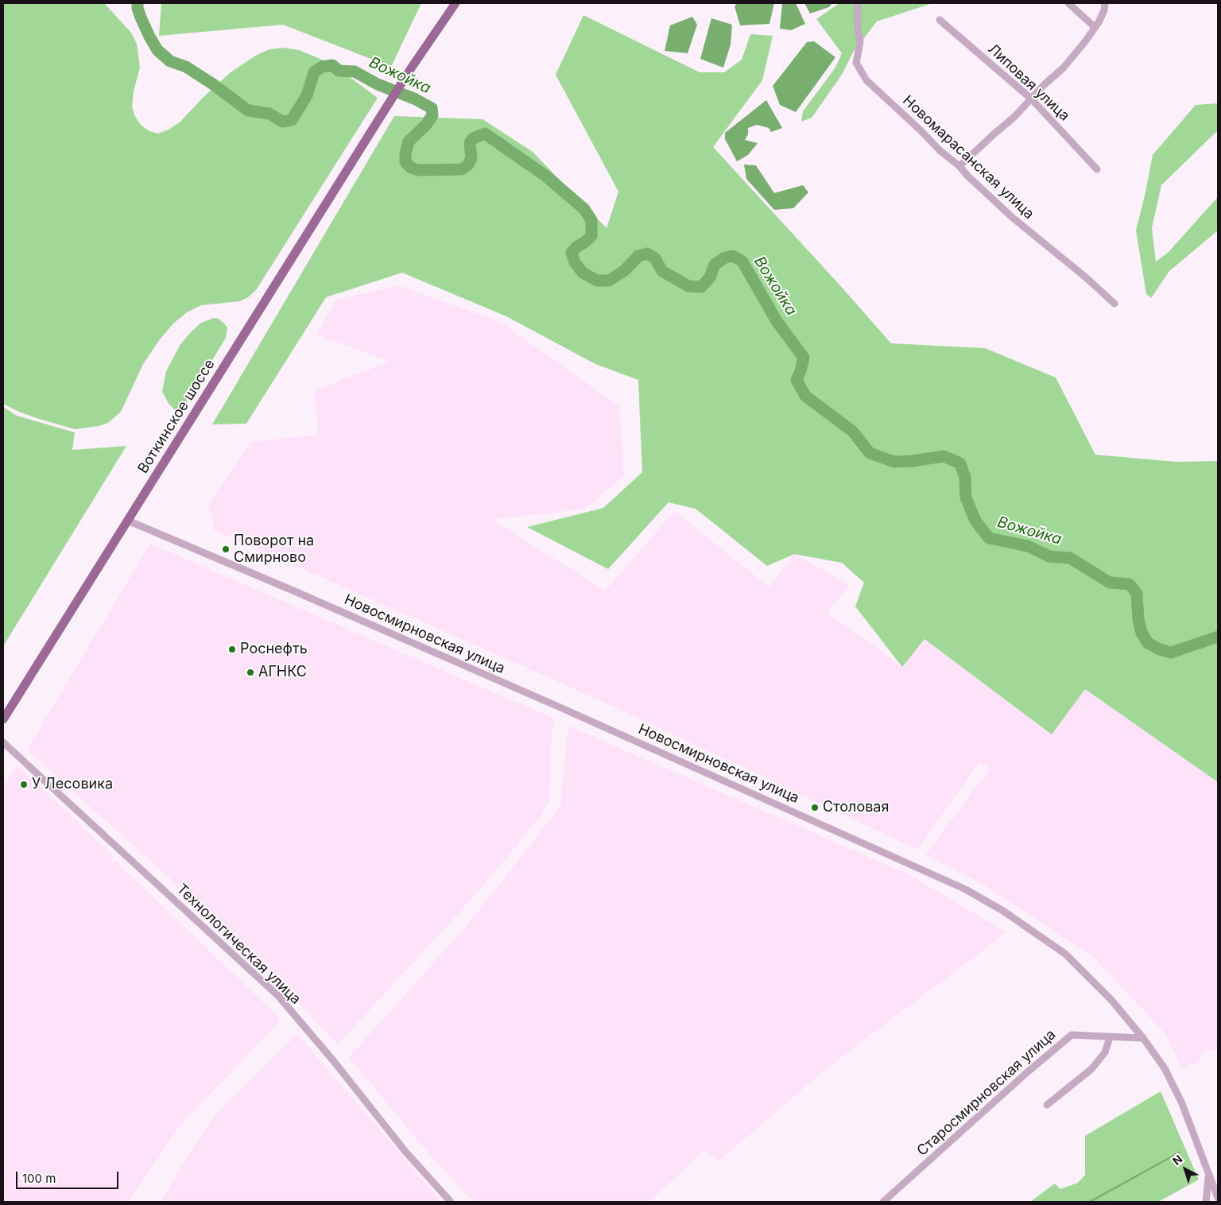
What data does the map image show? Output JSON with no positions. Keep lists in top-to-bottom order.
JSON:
{
  "streets": {
    "main road": ["Воткинское шоссе"],
    "street": [
      "Липовая улица",
      "Новомарасанская улица",
      "Новосмирновская улица",
      "Технологическая улица",
      "Старосмирновская улица"
    ]
  },
  "crossings": [
    ["Воткинское шоссе", "Новосмирновская улица"],
    ["Новосмирновская улица", "Старосмирновская улица"]
  ],
  "water": ["Вожойка"],
  "places": [
    "Поворот на Смирново",
    "Роснефть",
    "АГНКС",
    "У Лесовика",
    "Столовая"
  ],
  "scale_bar": "100 m",
  "north": "top left"
}
